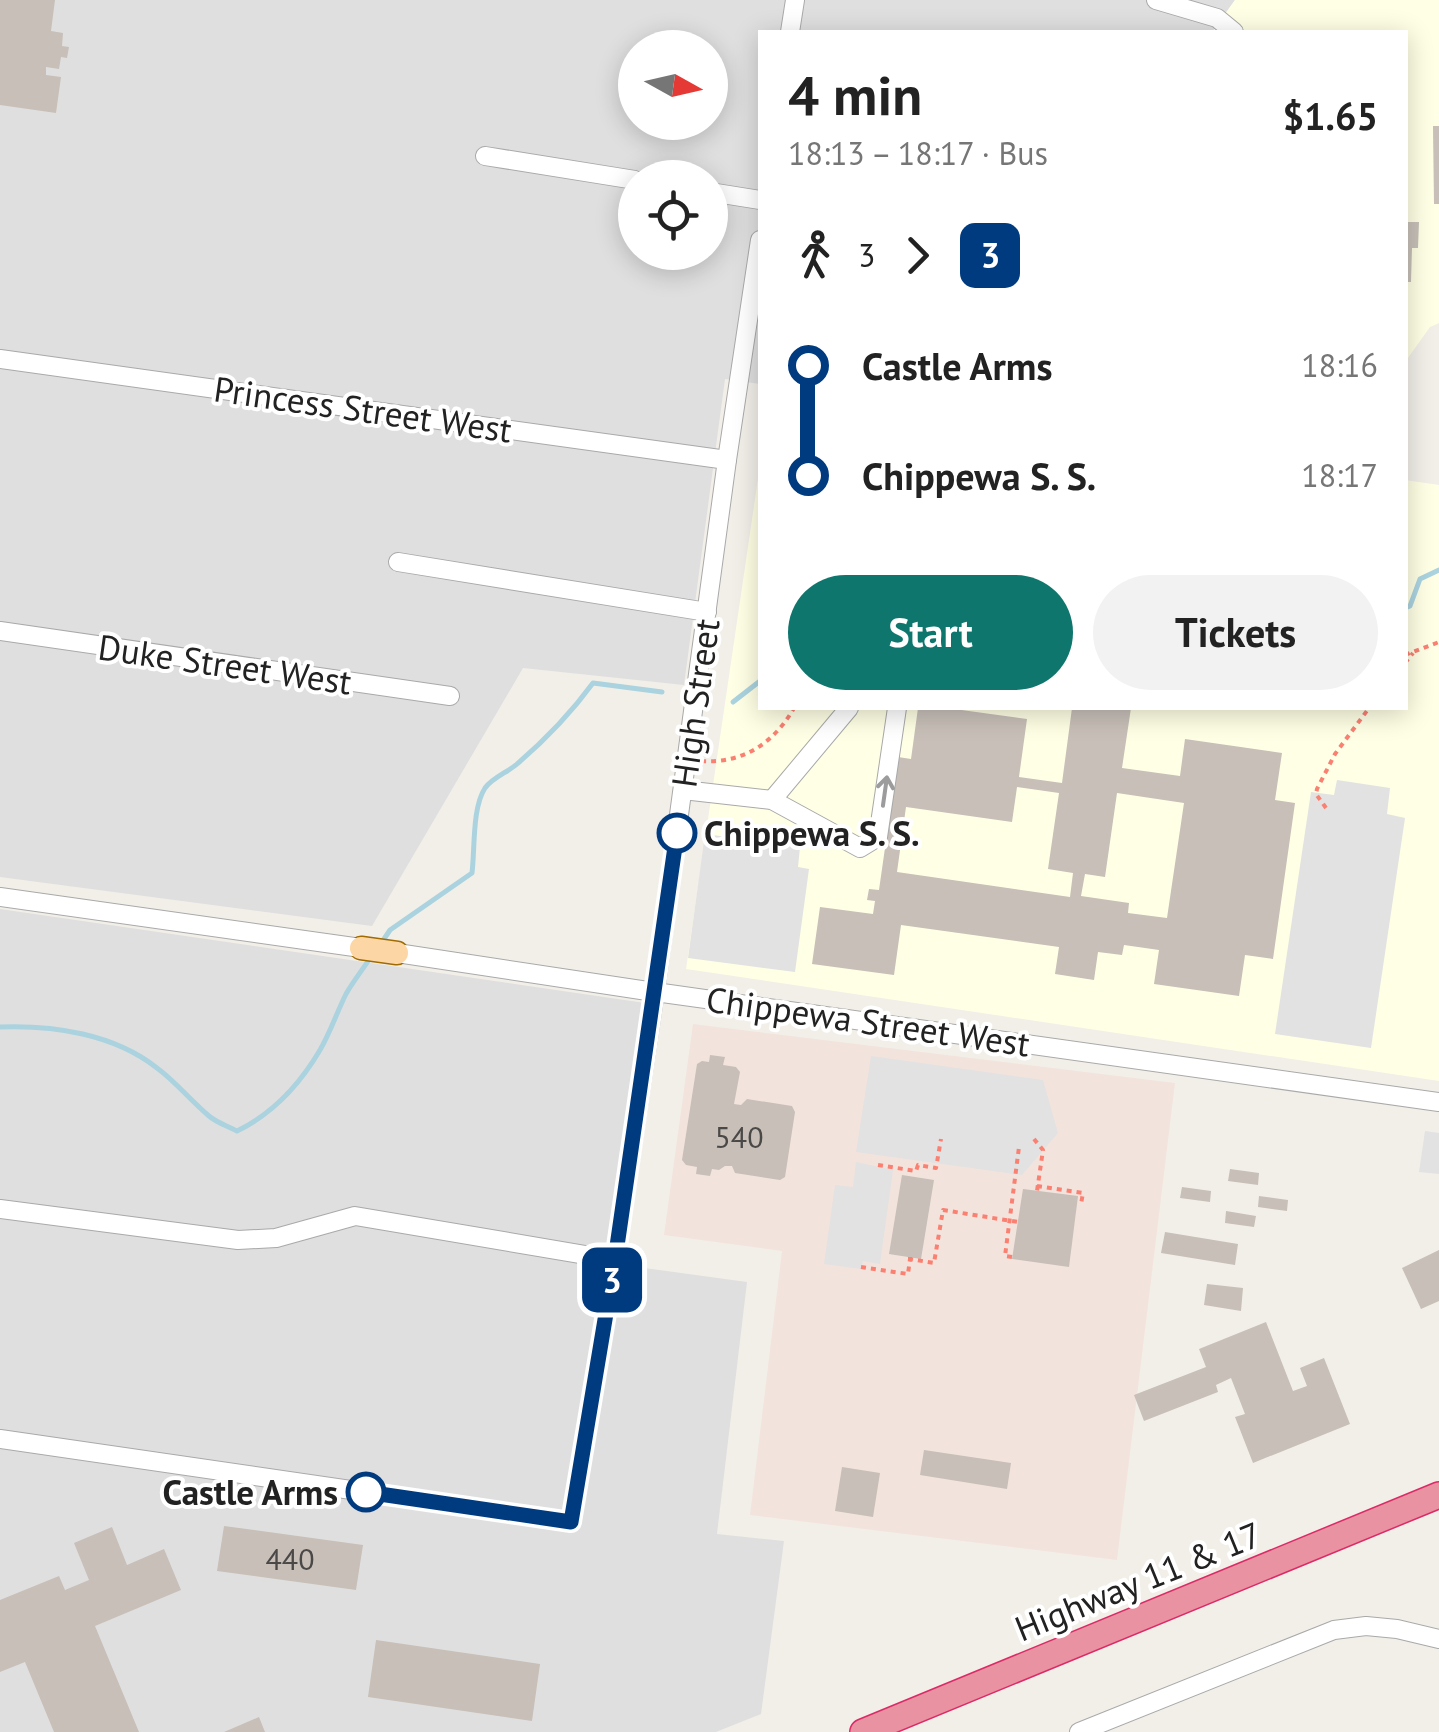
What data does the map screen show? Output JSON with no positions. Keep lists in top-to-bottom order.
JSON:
{
  "streets": {
    "highway": ["Highway 11 & 17"],
    "main road": ["Chippewa Street West"],
    "street": ["Princess Street West", "Duke Street West", "High Street"]
  },
  "crossings": [
    ["Princess Street West", "High Street"],
    ["High Street", "Chippewa Street West"]
  ],
  "places": ["Chippewa S. S.", "Castle Arms"],
  "lines": ["bus line 3"],
  "house_numbers": ["540", "440"],
  "north": "right",
  "page": {
    "on_map": "3",
    "heading": ["4 min", "18:13 – 18:17 · Bus", "$1.65"],
    "legs": ["3", "3"],
    "list": [
      {
        "name": "Castle Arms",
        "value": "18:16"
      },
      {
        "name": "Chippewa S. S.",
        "value": "18:17"
      }
    ],
    "buttons": ["Start", "Tickets"]
  }
}
